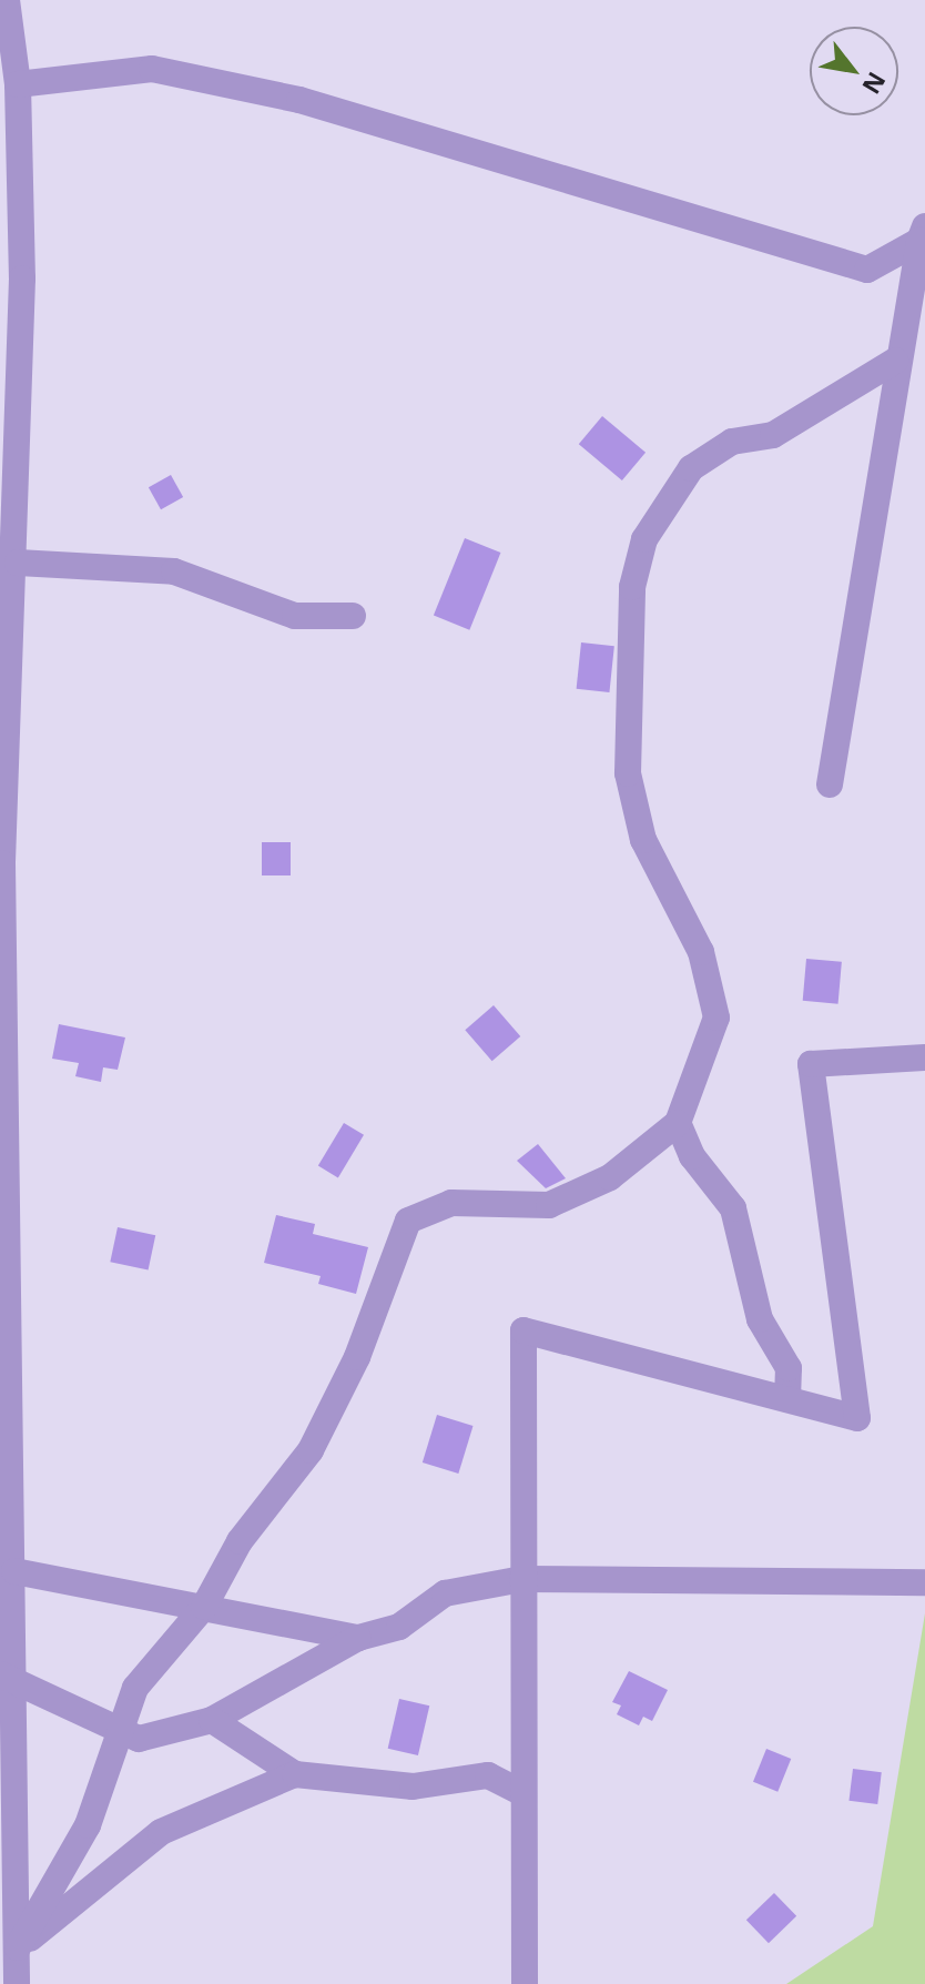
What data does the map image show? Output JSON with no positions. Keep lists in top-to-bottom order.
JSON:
{
  "north": "bottom right"
}
